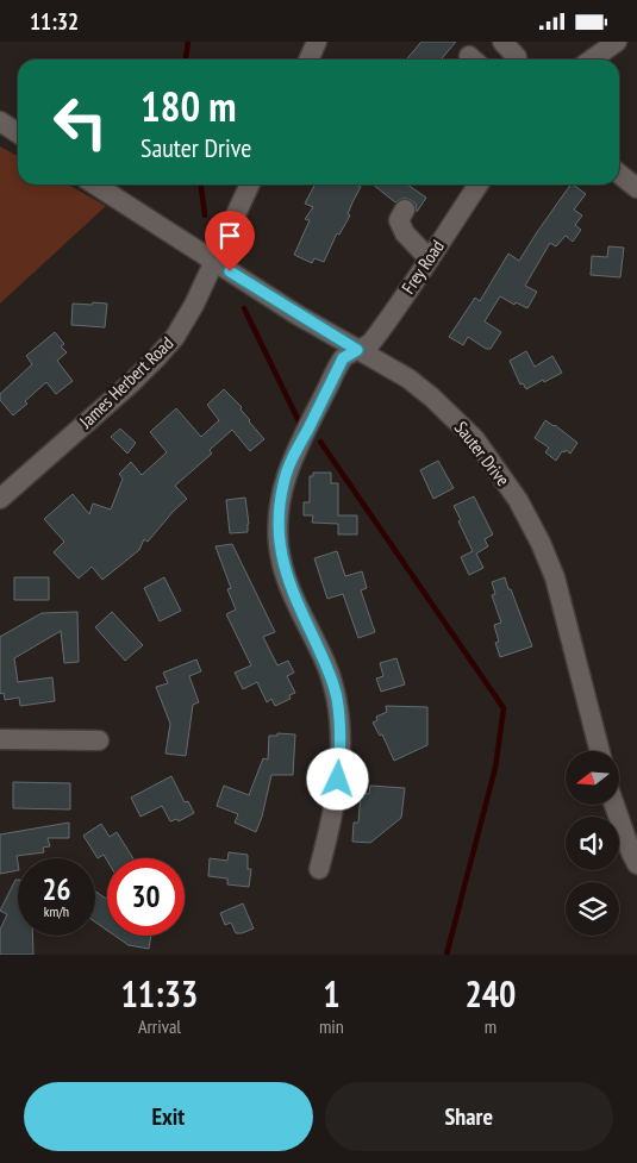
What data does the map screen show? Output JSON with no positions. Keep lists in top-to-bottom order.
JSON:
{
  "streets": {
    "street": ["Frey Road", "James Herbert Road", "Sauter Drive"]
  },
  "crossings": [
    ["Frey Road", "Sauter Drive"],
    ["James Herbert Road", "Sauter Drive"]
  ],
  "north": "left",
  "page": {
    "status": "11:32",
    "turn": ["180 m", "Sauter Drive"],
    "speed": "26 km/h",
    "limit": "30",
    "eta": [
      "11:33",
      "Arrival",
      "1",
      "min",
      "240",
      "m"
    ],
    "buttons": ["Exit", "Share"]
  }
}
